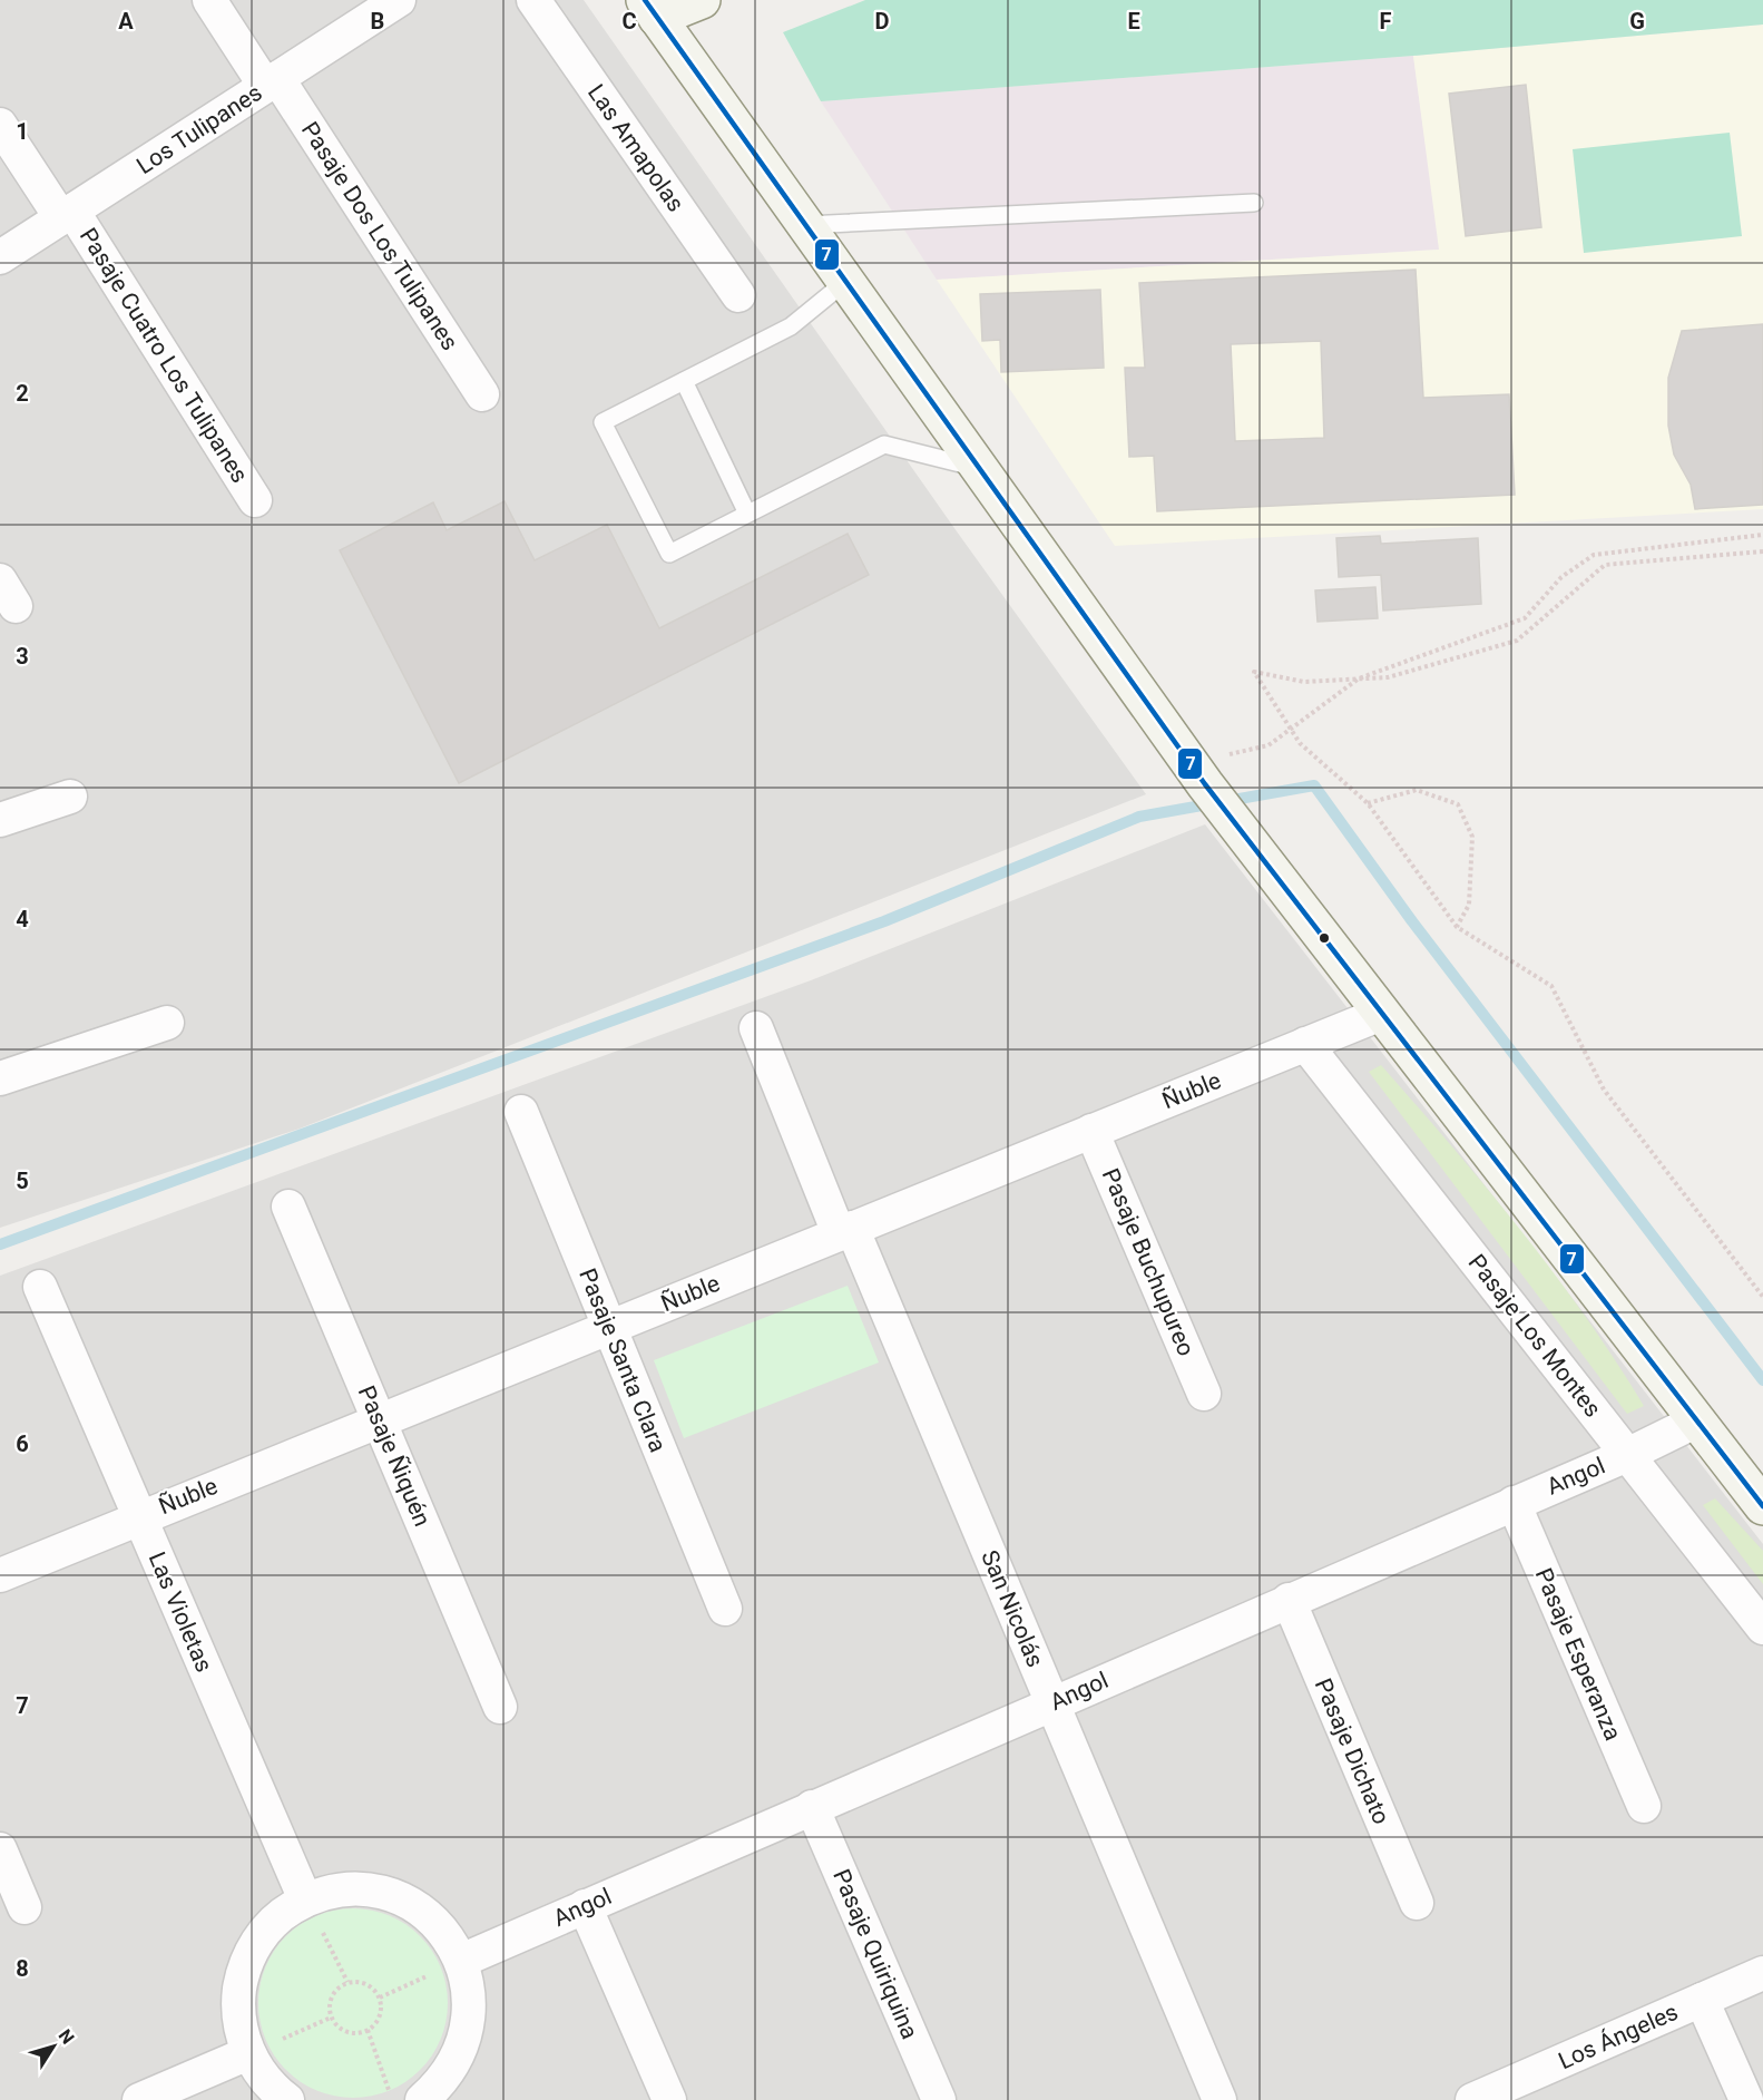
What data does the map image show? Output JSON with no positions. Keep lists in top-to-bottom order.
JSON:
{
  "streets": {
    "street": [
      "Los Tulipanes",
      "Las Amapolas",
      "Pasaje Dos Los Tulipanes",
      "Pasaje Cuatro Los Tulipanes",
      "Ñuble",
      "Pasaje Buchupureo",
      "Pasaje Los Montes",
      "Pasaje Santa Clara",
      "Pasaje Ñiquén",
      "Angol",
      "San Nicolás",
      "Las Violetas",
      "Pasaje Esperanza",
      "Pasaje Dichato",
      "Pasaje Quiriquina",
      "Los Ángeles"
    ]
  },
  "crossings": [
    ["Los Tulipanes", "Pasaje Dos Los Tulipanes"],
    ["Los Tulipanes", "Pasaje Cuatro Los Tulipanes"],
    ["Ñuble", "Pasaje Buchupureo"],
    ["Ñuble", "Pasaje Los Montes"],
    ["Ñuble", "Pasaje Santa Clara"],
    ["Ñuble", "Pasaje Ñiquén"],
    ["Ñuble", "San Nicolás"],
    ["Ñuble", "Las Violetas"],
    ["Pasaje Los Montes", "Angol"],
    ["Angol", "San Nicolás"],
    ["Angol", "Pasaje Esperanza"],
    ["Angol", "Pasaje Dichato"],
    ["Angol", "Pasaje Quiriquina"]
  ],
  "lines": ["transit line 7"],
  "north": "top right",
  "grid": {
    "columns": [
      "A",
      "B",
      "C",
      "D",
      "E",
      "F",
      "G"
    ],
    "rows": [
      "1",
      "2",
      "3",
      "4",
      "5",
      "6",
      "7",
      "8"
    ]
  }
}
